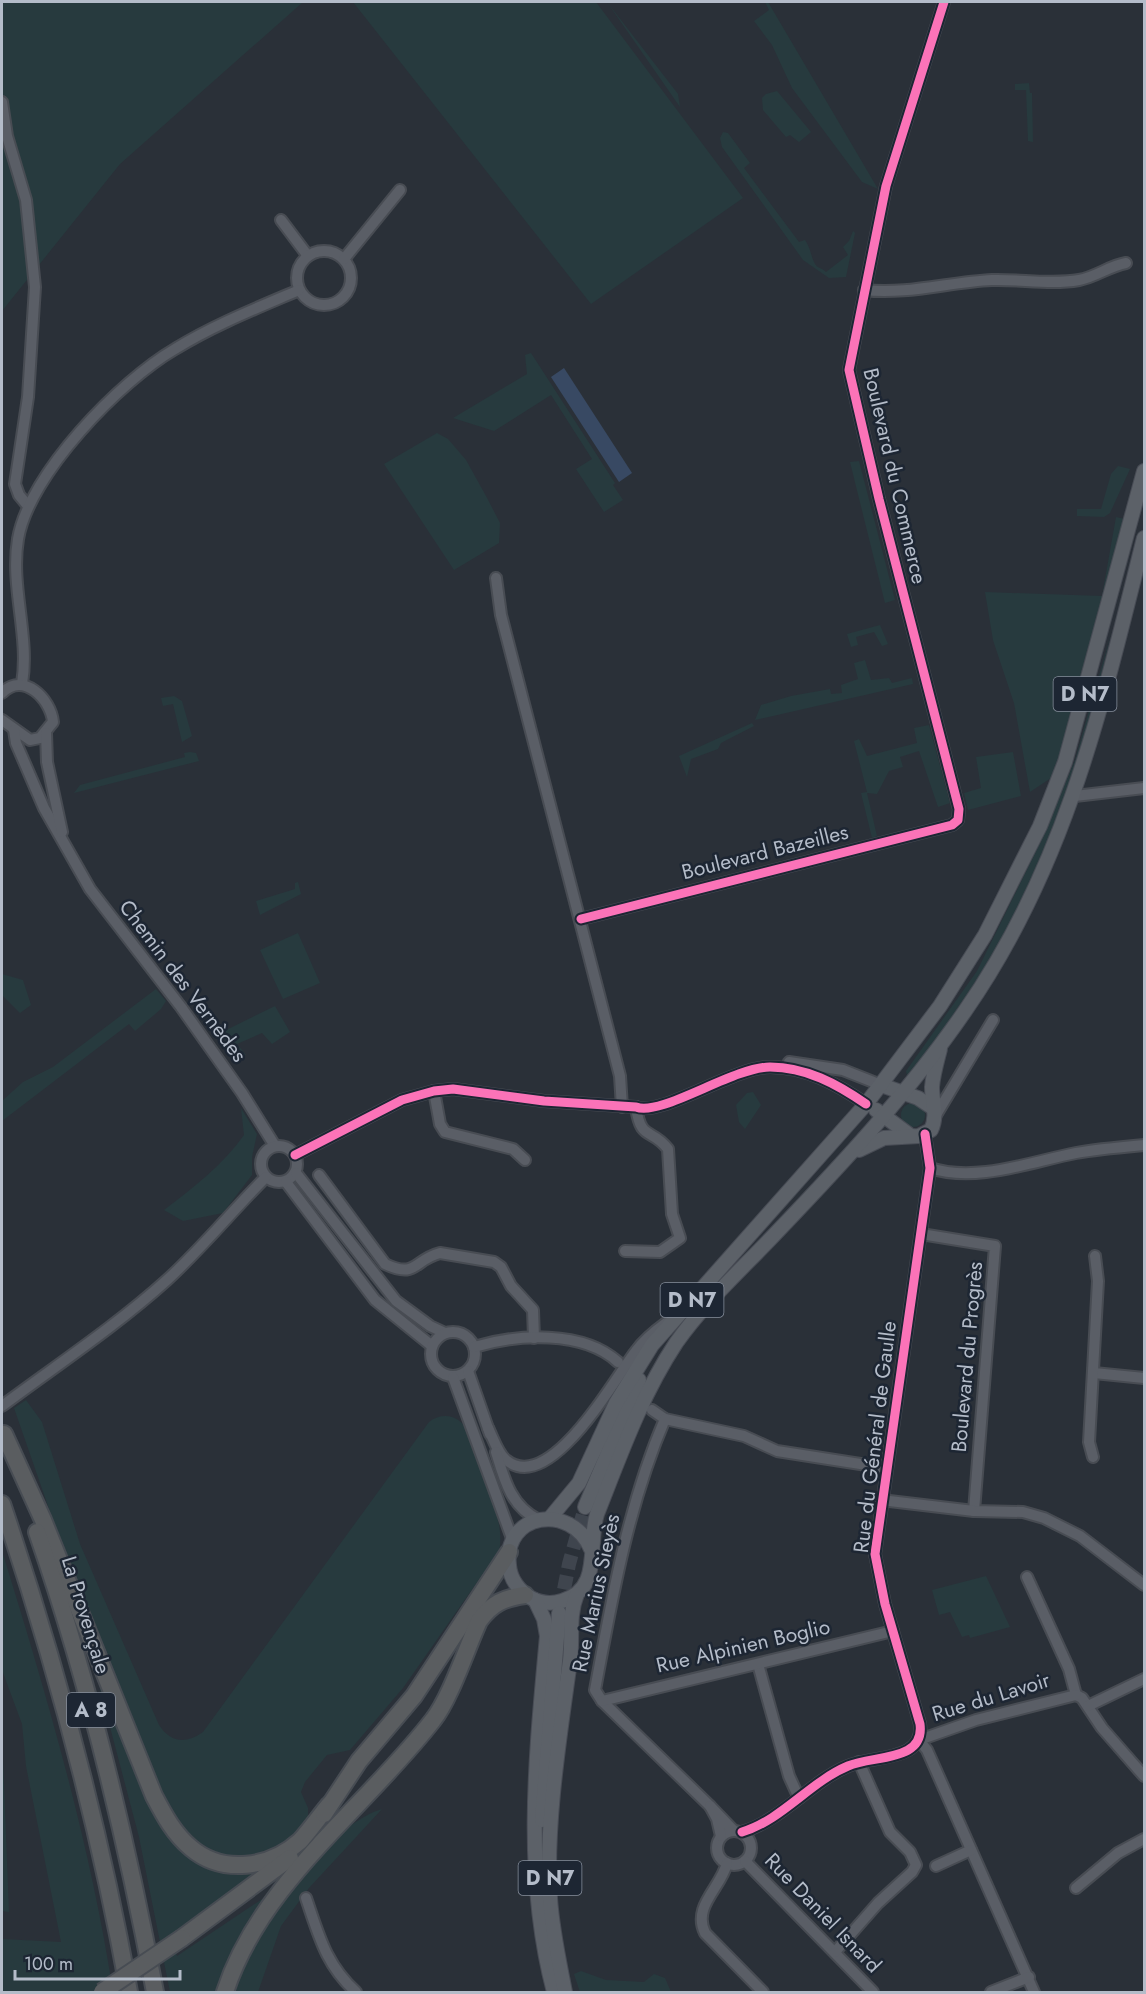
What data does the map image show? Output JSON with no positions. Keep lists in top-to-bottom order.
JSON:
{
  "streets": {
    "highway": ["La Provençale", "A 8"],
    "main road": ["D N7"],
    "street": [
      "Boulevard du Commerce",
      "Boulevard Bazeilles",
      "Chemin des Vernèdes",
      "Boulevard du Progrès",
      "Rue du Général de Gaulle",
      "Rue Marius Sieyès",
      "Rue Alpinien Boglio",
      "Rue du Lavoir",
      "Rue Daniel Isnard"
    ]
  },
  "crossings": [
    ["Boulevard du Commerce", "Boulevard Bazeilles"],
    ["Boulevard du Progrès", "Rue du Général de Gaulle"],
    ["Rue du Général de Gaulle", "Rue Alpinien Boglio"],
    ["Rue du Général de Gaulle", "Rue du Lavoir"],
    ["Rue du Général de Gaulle", "Rue Daniel Isnard"],
    ["Rue Marius Sieyès", "Rue Alpinien Boglio"],
    ["Rue Marius Sieyès", "Rue Daniel Isnard"],
    ["Rue du Lavoir", "Rue Daniel Isnard"]
  ],
  "scale_bar": "100 m"
}
